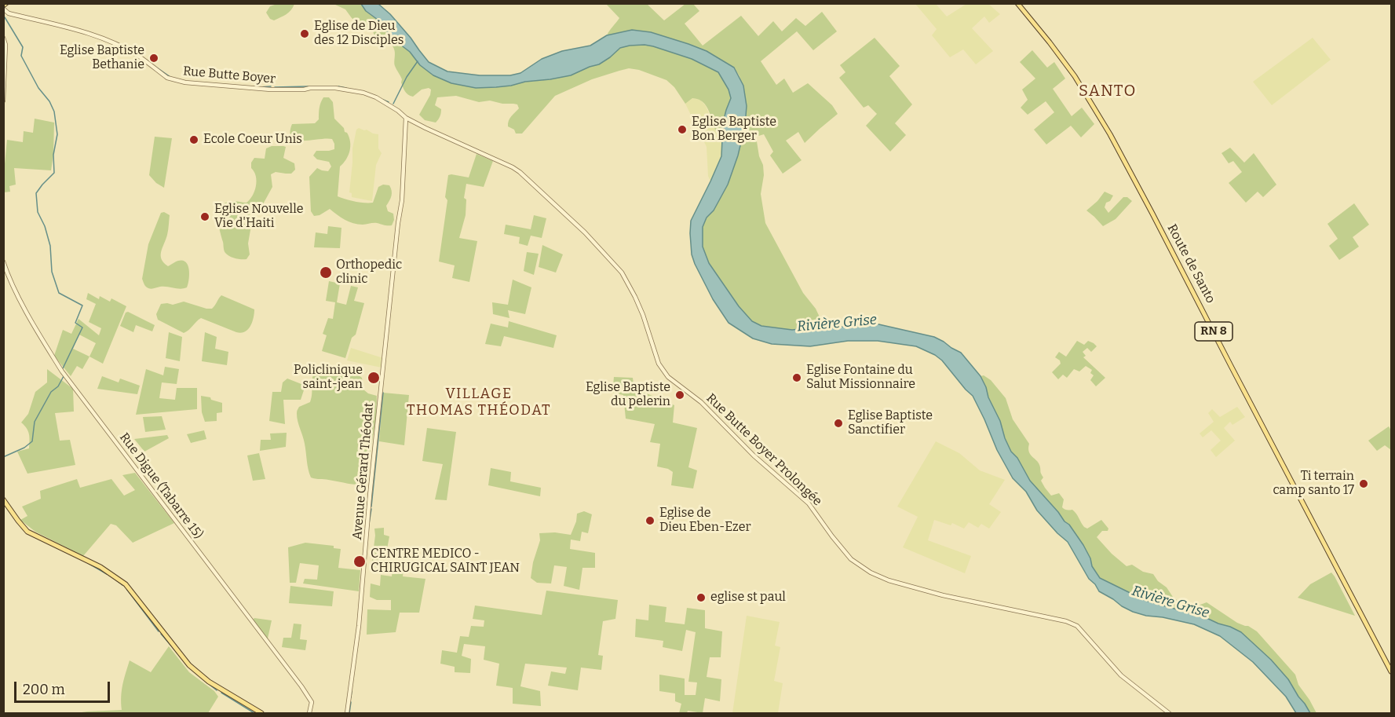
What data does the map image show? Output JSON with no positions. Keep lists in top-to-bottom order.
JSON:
{
  "streets": {
    "main road": ["Route de Santo", "RN 8"],
    "street": [
      "Rue Butte Boyer",
      "Rue Butte Boyer Prolongée",
      "Avenue Gérard Théodat",
      "Rue Digue (Tabarre 15)"
    ]
  },
  "crossings": [
    ["Rue Butte Boyer", "Rue Butte Boyer Prolongée"],
    ["Rue Butte Boyer", "Avenue Gérard Théodat"],
    ["Rue Butte Boyer Prolongée", "Avenue Gérard Théodat"]
  ],
  "districts": ["SANTO", "VILLAGE THOMAS THÉODAT"],
  "water": ["Rivière Grise"],
  "places": [
    "Eglise de Dieu des 12 Disciples",
    "Eglise Baptiste Bethanie",
    "Eglise Baptiste Bon Berger",
    "Ecole Coeur Unis",
    "Eglise Nouvelle Vie d'Haiti",
    "Orthopedic clinic",
    "Policlinique saint-jean",
    "Eglise Fontaine du Salut Missionnaire",
    "Eglise Baptiste du pelerin",
    "Eglise Baptiste Sanctifier",
    "Ti terrain camp santo 17",
    "Eglise de Dieu Eben-Ezer",
    "CENTRE MEDICO - CHIRUGICAL SAINT JEAN",
    "eglise st paul"
  ],
  "scale_bar": "200 m"
}
